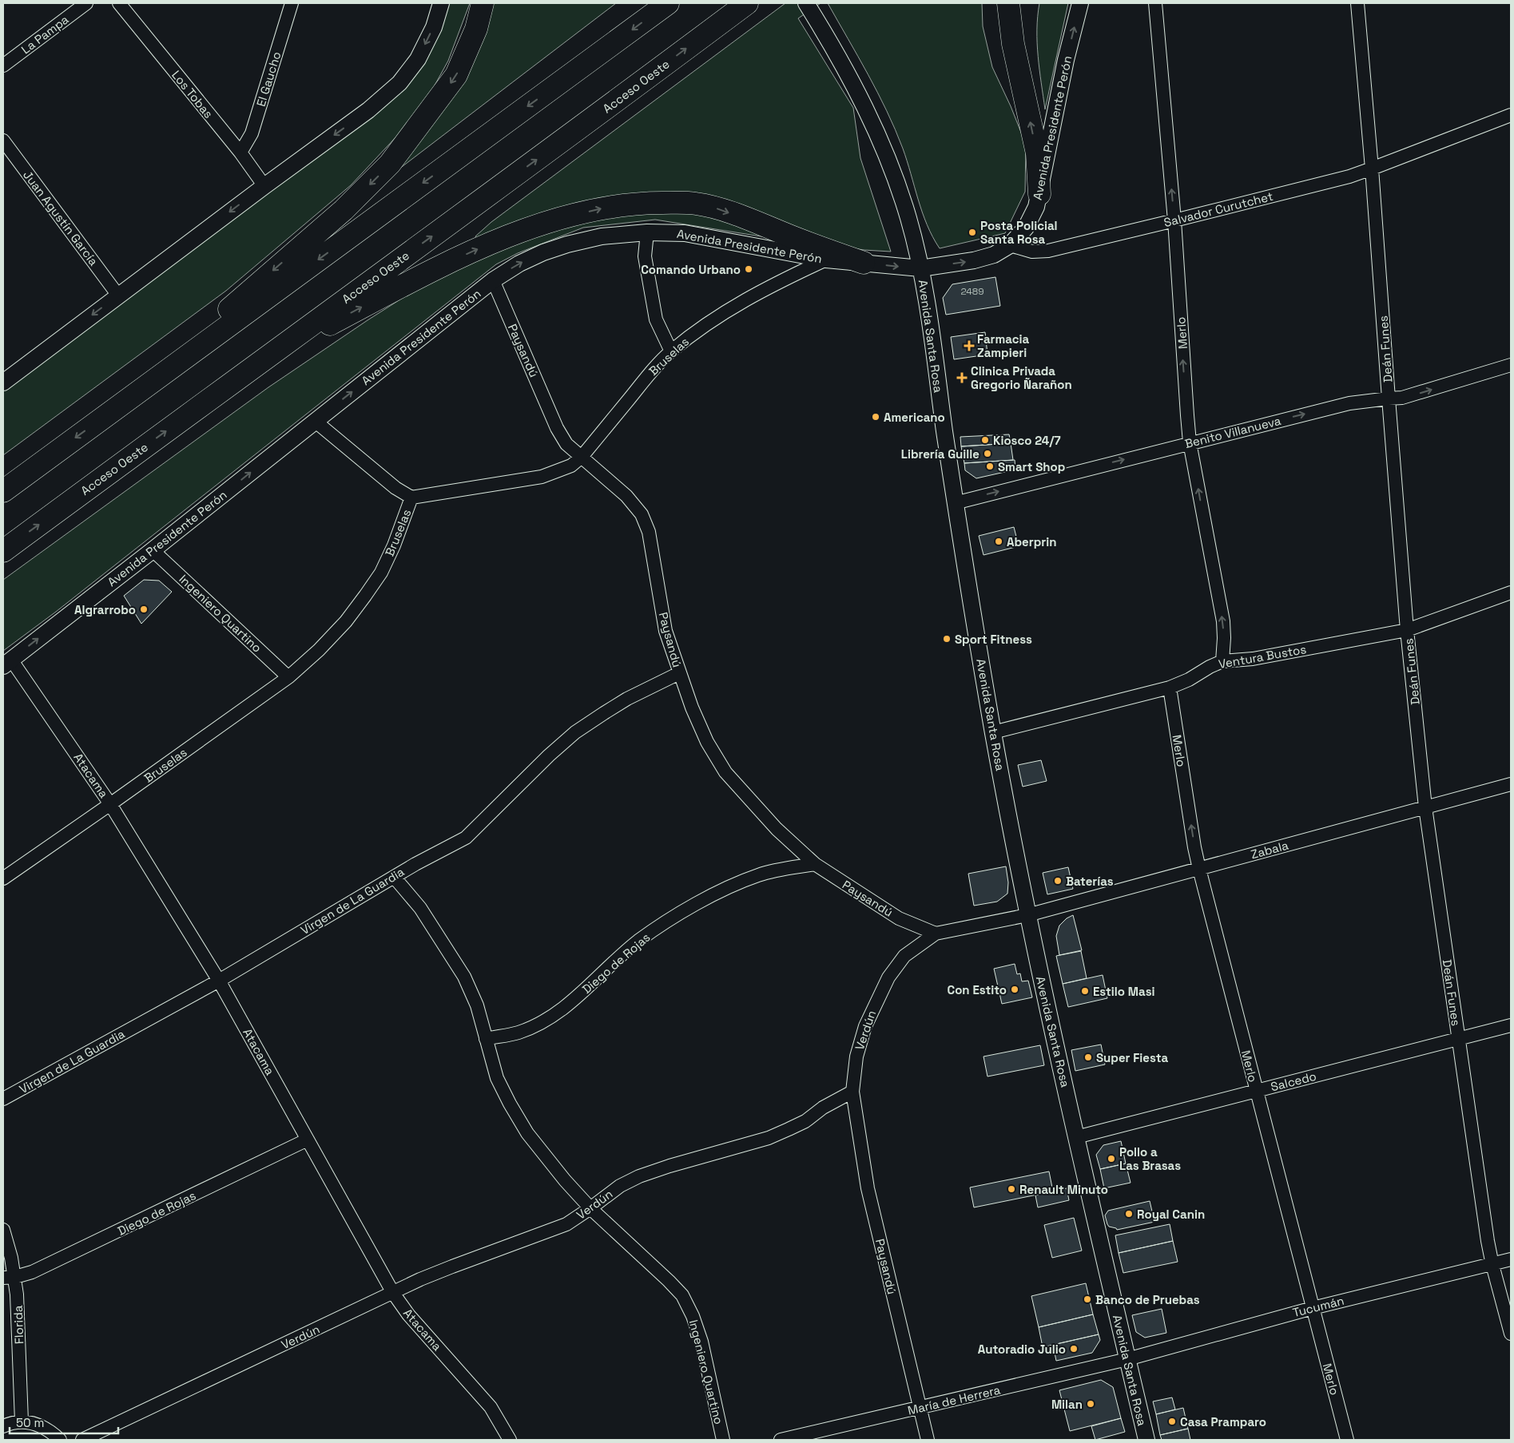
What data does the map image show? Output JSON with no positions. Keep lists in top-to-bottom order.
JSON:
{
  "streets": {
    "highway": ["Acceso Oeste"],
    "street": [
      "La Pampa",
      "El Gaucho",
      "Los Tobas",
      "Avenida Presidente Perón",
      "Salvador Curutchet",
      "Juan Agustín García",
      "Merlo",
      "Avenida Santa Rosa",
      "Deán Funes",
      "Paysandú",
      "Bruselas",
      "Benito Villanueva",
      "Ingeniero Quartino",
      "Ventura Bustos",
      "Atacama",
      "Zabala",
      "Virgen de La Guardia",
      "Diego de Rojas",
      "Verdún",
      "Salcedo",
      "Tucumán",
      "Florida",
      "María de Herrera"
    ]
  },
  "crossings": [
    ["El Gaucho", "Los Tobas"],
    ["Avenida Presidente Perón", "Salvador Curutchet"],
    ["Avenida Presidente Perón", "Avenida Santa Rosa"],
    ["Avenida Presidente Perón", "Paysandú"],
    ["Avenida Presidente Perón", "Bruselas"],
    ["Avenida Presidente Perón", "Ingeniero Quartino"],
    ["Avenida Presidente Perón", "Atacama"],
    ["Salvador Curutchet", "Merlo"],
    ["Salvador Curutchet", "Deán Funes"],
    ["Merlo", "Benito Villanueva"],
    ["Merlo", "Ventura Bustos"],
    ["Merlo", "Zabala"],
    ["Merlo", "Salcedo"],
    ["Merlo", "Tucumán"],
    ["Avenida Santa Rosa", "Benito Villanueva"],
    ["Avenida Santa Rosa", "Ventura Bustos"],
    ["Avenida Santa Rosa", "Zabala"],
    ["Avenida Santa Rosa", "Verdún"],
    ["Avenida Santa Rosa", "Salcedo"],
    ["Avenida Santa Rosa", "Tucumán"],
    ["Avenida Santa Rosa", "María de Herrera"],
    ["Deán Funes", "Benito Villanueva"],
    ["Deán Funes", "Ventura Bustos"],
    ["Deán Funes", "Zabala"],
    ["Deán Funes", "Salcedo"],
    ["Deán Funes", "Tucumán"],
    ["Paysandú", "Bruselas"],
    ["Paysandú", "Virgen de La Guardia"],
    ["Paysandú", "Diego de Rojas"],
    ["Paysandú", "Verdún"],
    ["Paysandú", "María de Herrera"],
    ["Bruselas", "Ingeniero Quartino"],
    ["Bruselas", "Atacama"],
    ["Ingeniero Quartino", "Virgen de La Guardia"],
    ["Ingeniero Quartino", "Diego de Rojas"],
    ["Ingeniero Quartino", "Verdún"],
    ["Atacama", "Virgen de La Guardia"],
    ["Atacama", "Diego de Rojas"],
    ["Atacama", "Verdún"],
    ["Zabala", "Verdún"],
    ["Diego de Rojas", "Florida"],
    ["Tucumán", "María de Herrera"]
  ],
  "one_way": ["Avenida Presidente Perón", "Merlo", "Benito Villanueva"],
  "places": {
    "other": [
      "Posta Policial Santa Rosa",
      "Comando Urbano",
      "Americano",
      "Kiosco 24/7",
      "Librería Guille",
      "Smart Shop",
      "Aberprin",
      "Algrarrobo",
      "Sport Fitness",
      "Baterías",
      "Con Estito",
      "Estilo Masi",
      "Super Fiesta",
      "Pollo a Las Brasas",
      "Renault Minuto",
      "Royal Canin",
      "Banco de Pruebas",
      "Autoradio Julio",
      "Milan",
      "Casa Pramparo"
    ],
    "health": ["Farmacia Zampieri", "Clinica Privada Gregorio Ñarañon"]
  },
  "house_numbers": ["2489"],
  "scale_bar": "50 m"
}
